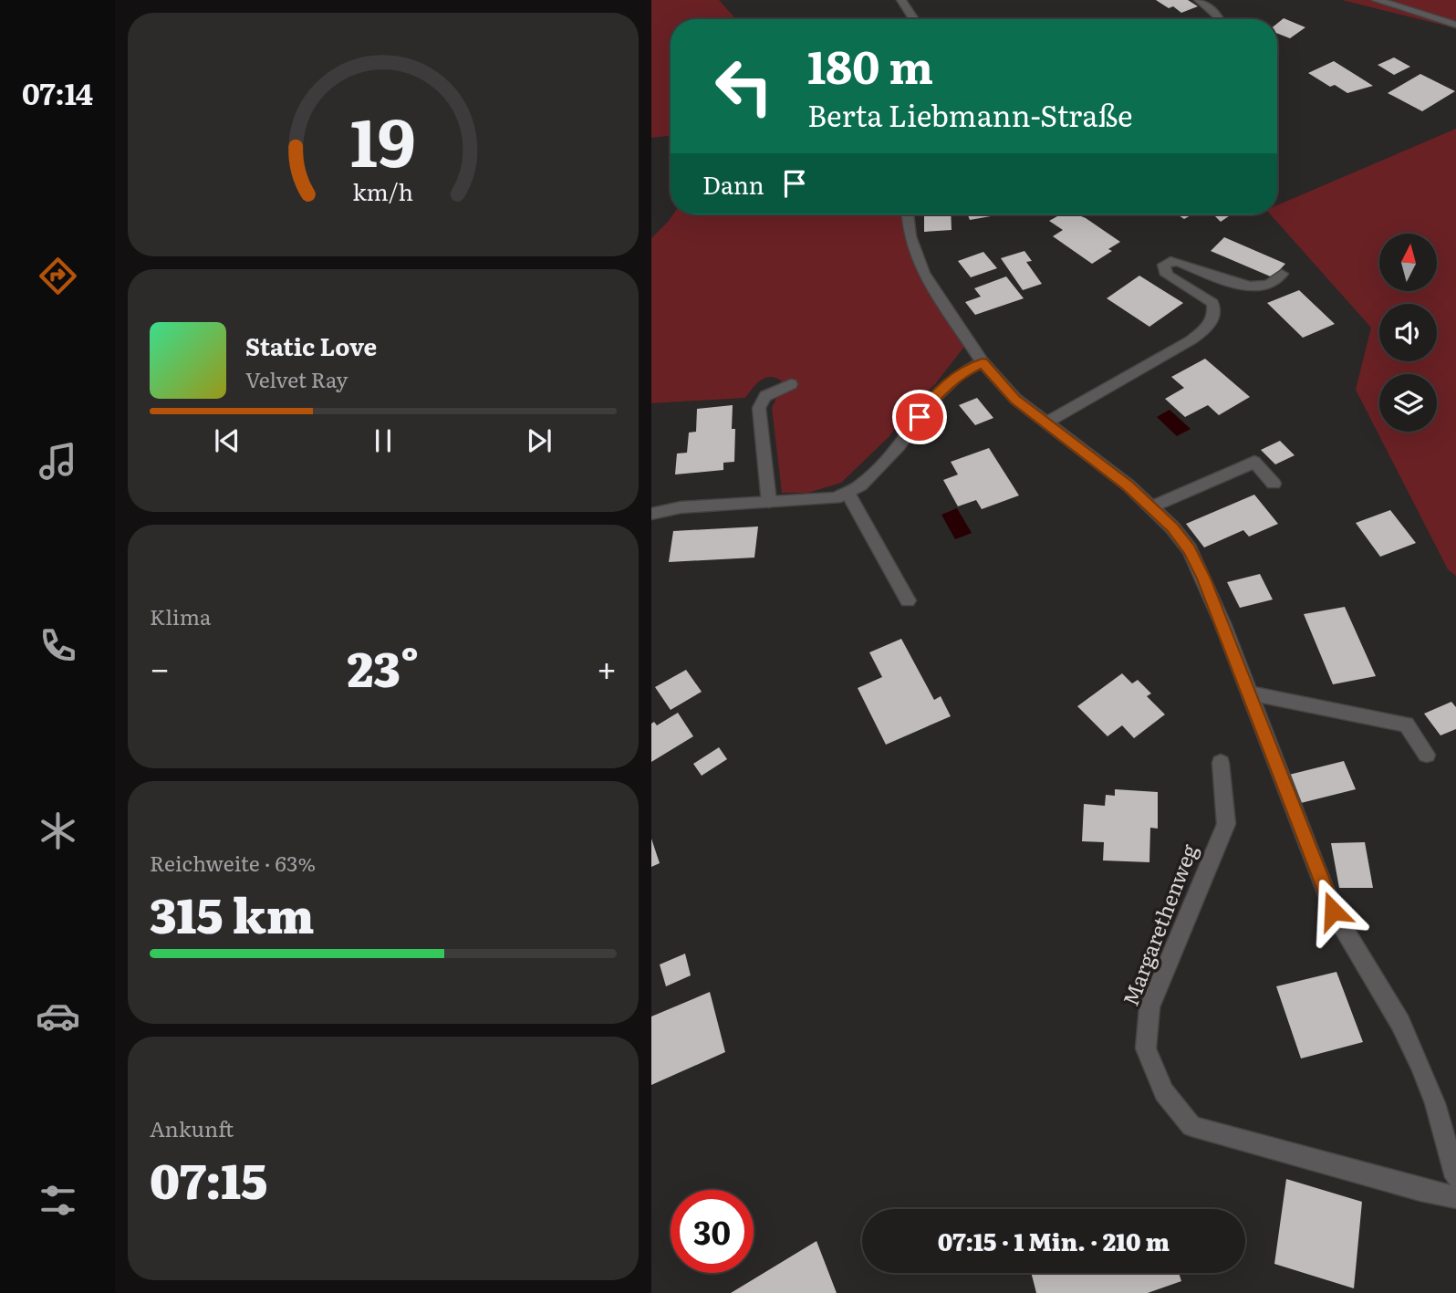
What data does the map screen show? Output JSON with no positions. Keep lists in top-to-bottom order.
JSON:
{
  "streets": {
    "street": ["Margarethenweg"]
  },
  "north": "top",
  "page": {
    "tabs": "07:14",
    "turn": ["180 m", "Berta Liebmann-Straße"],
    "then": "Dann",
    "song": ["Static Love", "Velvet Ray"],
    "tile": [
      "Klima",
      ["Reichweite · 63%", "315 km"],
      ["Ankunft", "07:15"]
    ],
    "heat": ["−", "23°", "+"],
    "limit": "30",
    "trip": "07:15 · 1 Min. · 210 m",
    "gauge": ["19", "km/h"]
  }
}
